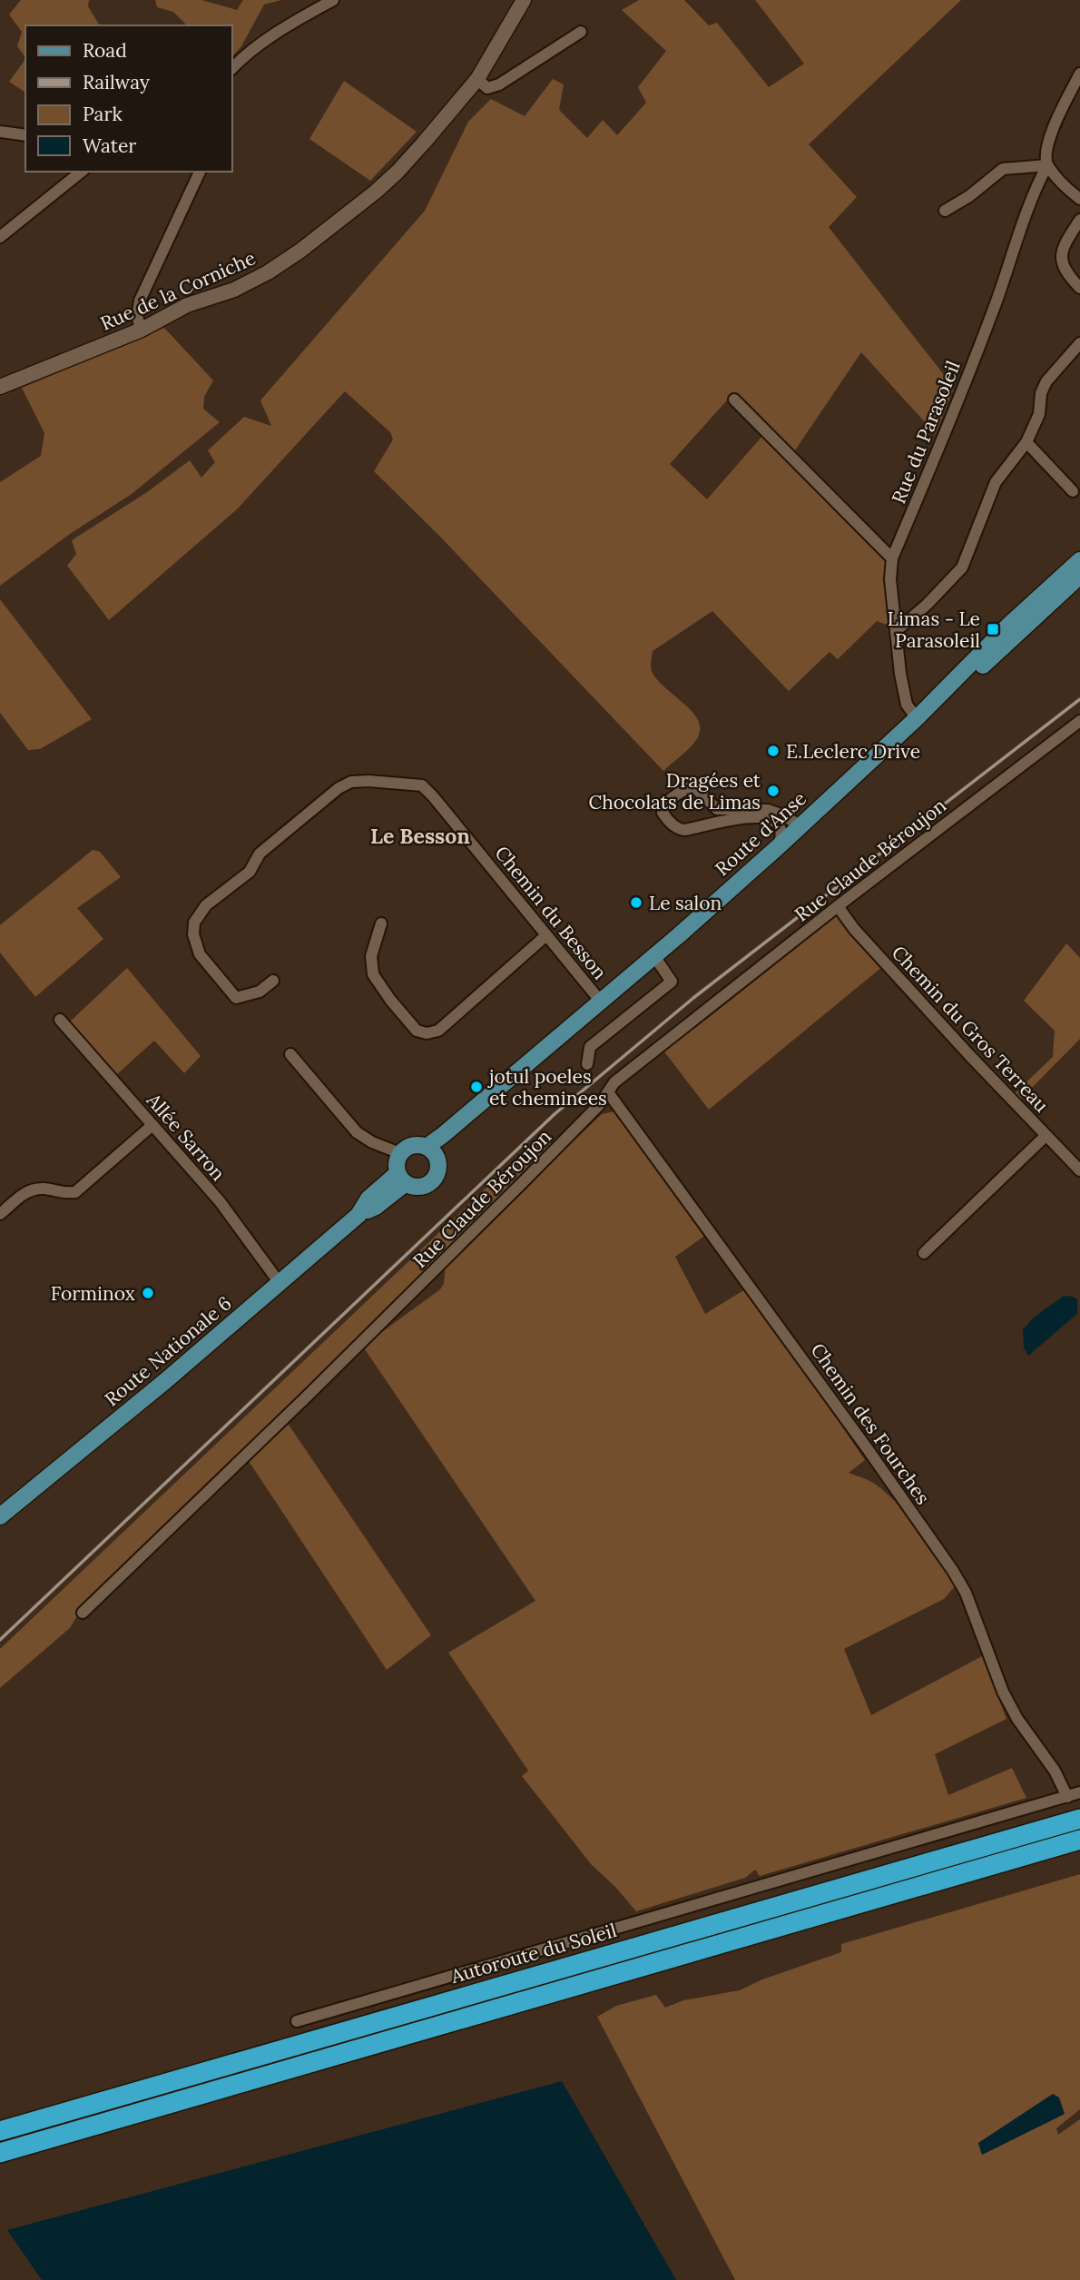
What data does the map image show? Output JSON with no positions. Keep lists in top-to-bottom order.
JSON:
{
  "streets": {
    "highway": ["Autoroute du Soleil"],
    "main road": ["Rue de la Corniche", "Route d'Anse", "Route Nationale 6"],
    "street": [
      "Rue du Parasoleil",
      "Rue Claude Béroujon",
      "Chemin du Besson",
      "Chemin du Gros Terreau",
      "Allée Sarron",
      "Chemin des Fourches"
    ]
  },
  "crossings": [
    ["Rue du Parasoleil", "Route d'Anse"],
    ["Route d'Anse", "Chemin du Besson"],
    ["Route d'Anse", "Route Nationale 6"],
    ["Rue Claude Béroujon", "Chemin du Gros Terreau"],
    ["Rue Claude Béroujon", "Chemin des Fourches"],
    ["Allée Sarron", "Route Nationale 6"]
  ],
  "districts": ["Le Besson"],
  "places": {
    "transit": ["Limas - Le Parasoleil"],
    "other": [
      "E.Leclerc Drive",
      "Dragées et Chocolats de Limas",
      "Le salon",
      "jotul poeles et cheminees",
      "Forminox"
    ]
  },
  "legend": [
    "Road",
    "Railway",
    "Park",
    "Water"
  ]
}
